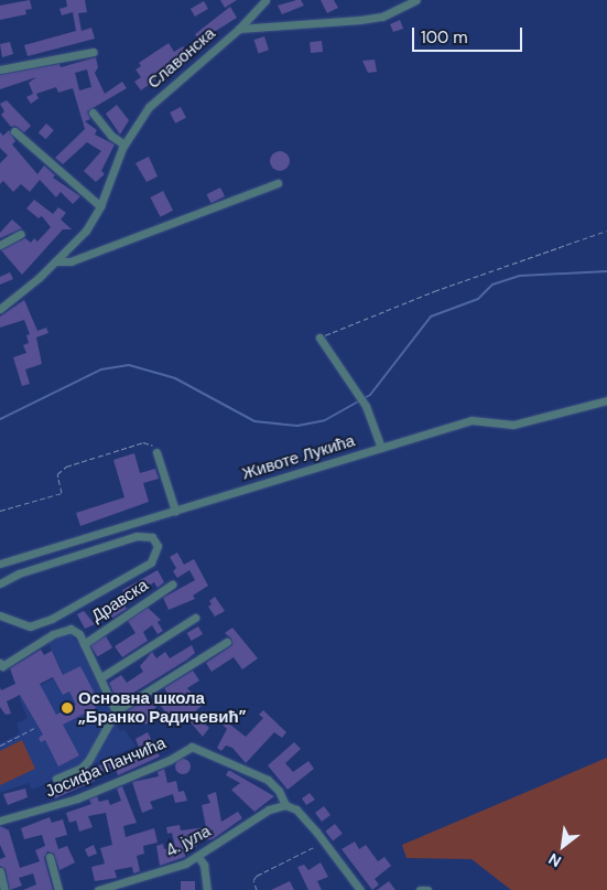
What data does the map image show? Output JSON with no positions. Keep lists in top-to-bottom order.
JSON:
{
  "streets": {
    "street": [
      "Славонска",
      "Животе Лукића",
      "Дравска",
      "Јосифа Панчића",
      "4. јула"
    ]
  },
  "crossings": [
    ["Јосифа Панчића", "4. јула"]
  ],
  "places": ["Основна школа „Бранко Радичевић”"],
  "scale_bar": "100 m",
  "north": "bottom left"
}
